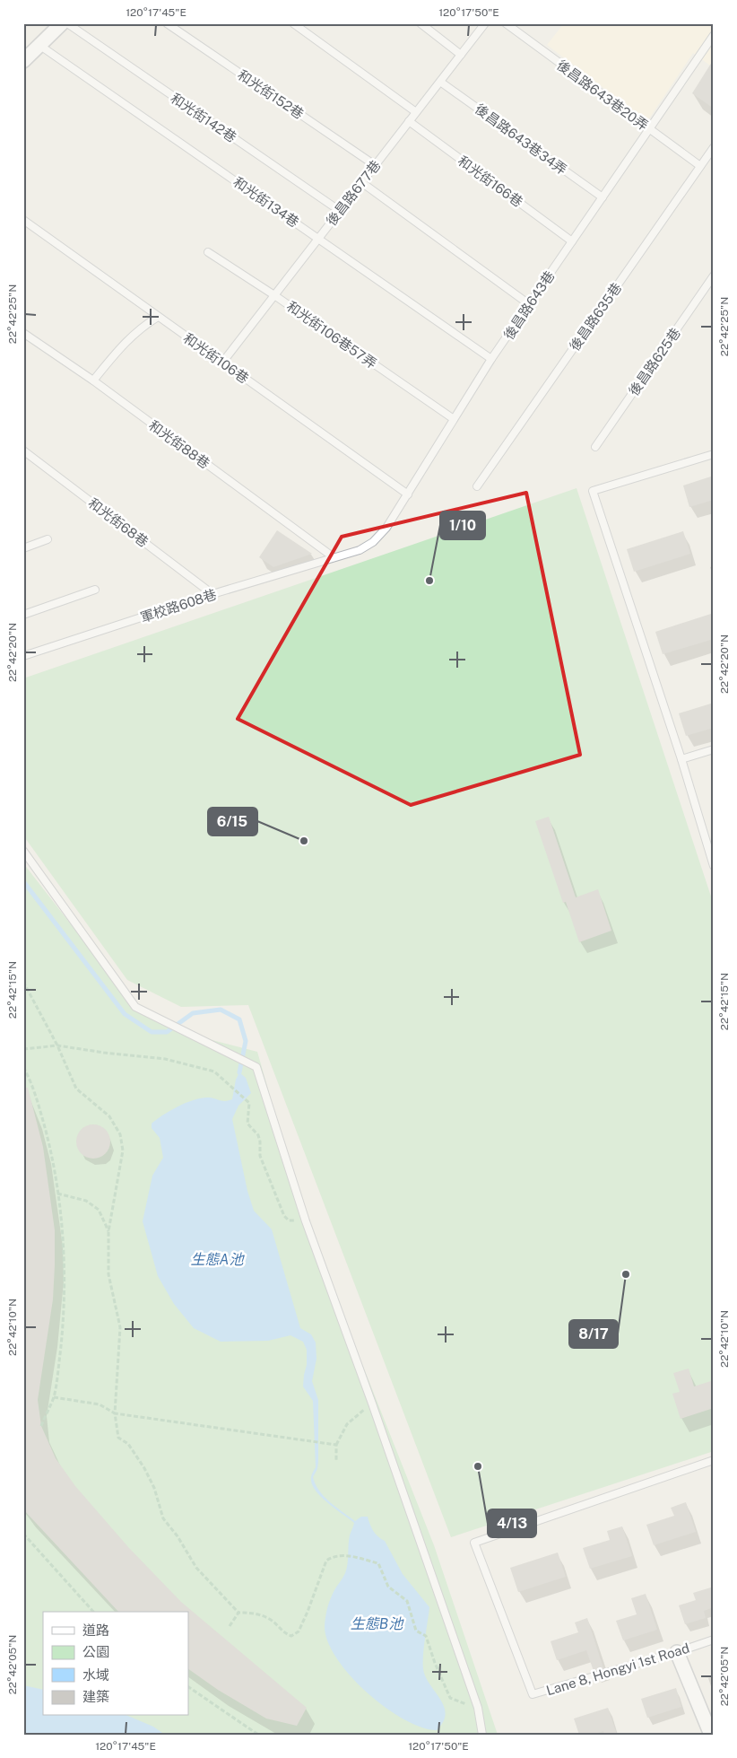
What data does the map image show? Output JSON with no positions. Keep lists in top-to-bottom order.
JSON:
{
  "streets": {
    "lane": [
      "和光街152巷",
      "後昌路643巷20弄",
      "和光街142巷",
      "後昌路643巷34弄",
      "和光街166巷",
      "後昌路677巷",
      "和光街134巷",
      "後昌路643巷",
      "後昌路635巷",
      "和光街106巷57弄",
      "和光街106巷",
      "後昌路625巷",
      "和光街88巷",
      "和光街68巷",
      "軍校路608巷",
      "Lane 8, Hongyi 1st Road"
    ]
  },
  "crossings": [
    ["和光街152巷", "後昌路677巷"],
    ["後昌路643巷20弄", "後昌路643巷"],
    ["後昌路643巷20弄", "後昌路635巷"],
    ["和光街142巷", "後昌路677巷"],
    ["後昌路643巷34弄", "後昌路677巷"],
    ["後昌路643巷34弄", "後昌路643巷"],
    ["和光街166巷", "後昌路677巷"],
    ["和光街166巷", "後昌路643巷"],
    ["後昌路677巷", "和光街134巷"],
    ["後昌路677巷", "和光街106巷57弄"],
    ["後昌路677巷", "和光街106巷"],
    ["和光街134巷", "後昌路643巷"],
    ["後昌路643巷", "和光街106巷57弄"],
    ["後昌路643巷", "和光街106巷"],
    ["後昌路643巷", "和光街88巷"],
    ["後昌路643巷", "軍校路608巷"],
    ["和光街88巷", "軍校路608巷"],
    ["和光街68巷", "軍校路608巷"]
  ],
  "water": ["生態A池", "生態B池"],
  "places": [
    "1/10",
    "6/15",
    "8/17",
    "4/13"
  ],
  "legend": [
    "道路",
    "公園",
    "水域",
    "建築"
  ],
  "coordinates": [
    "120°17'45\"E",
    "120°17'50\"E",
    "22°42'25\"N",
    "22°42'20\"N",
    "22°42'15\"N",
    "22°42'10\"N",
    "22°42'05\"N"
  ]
}
